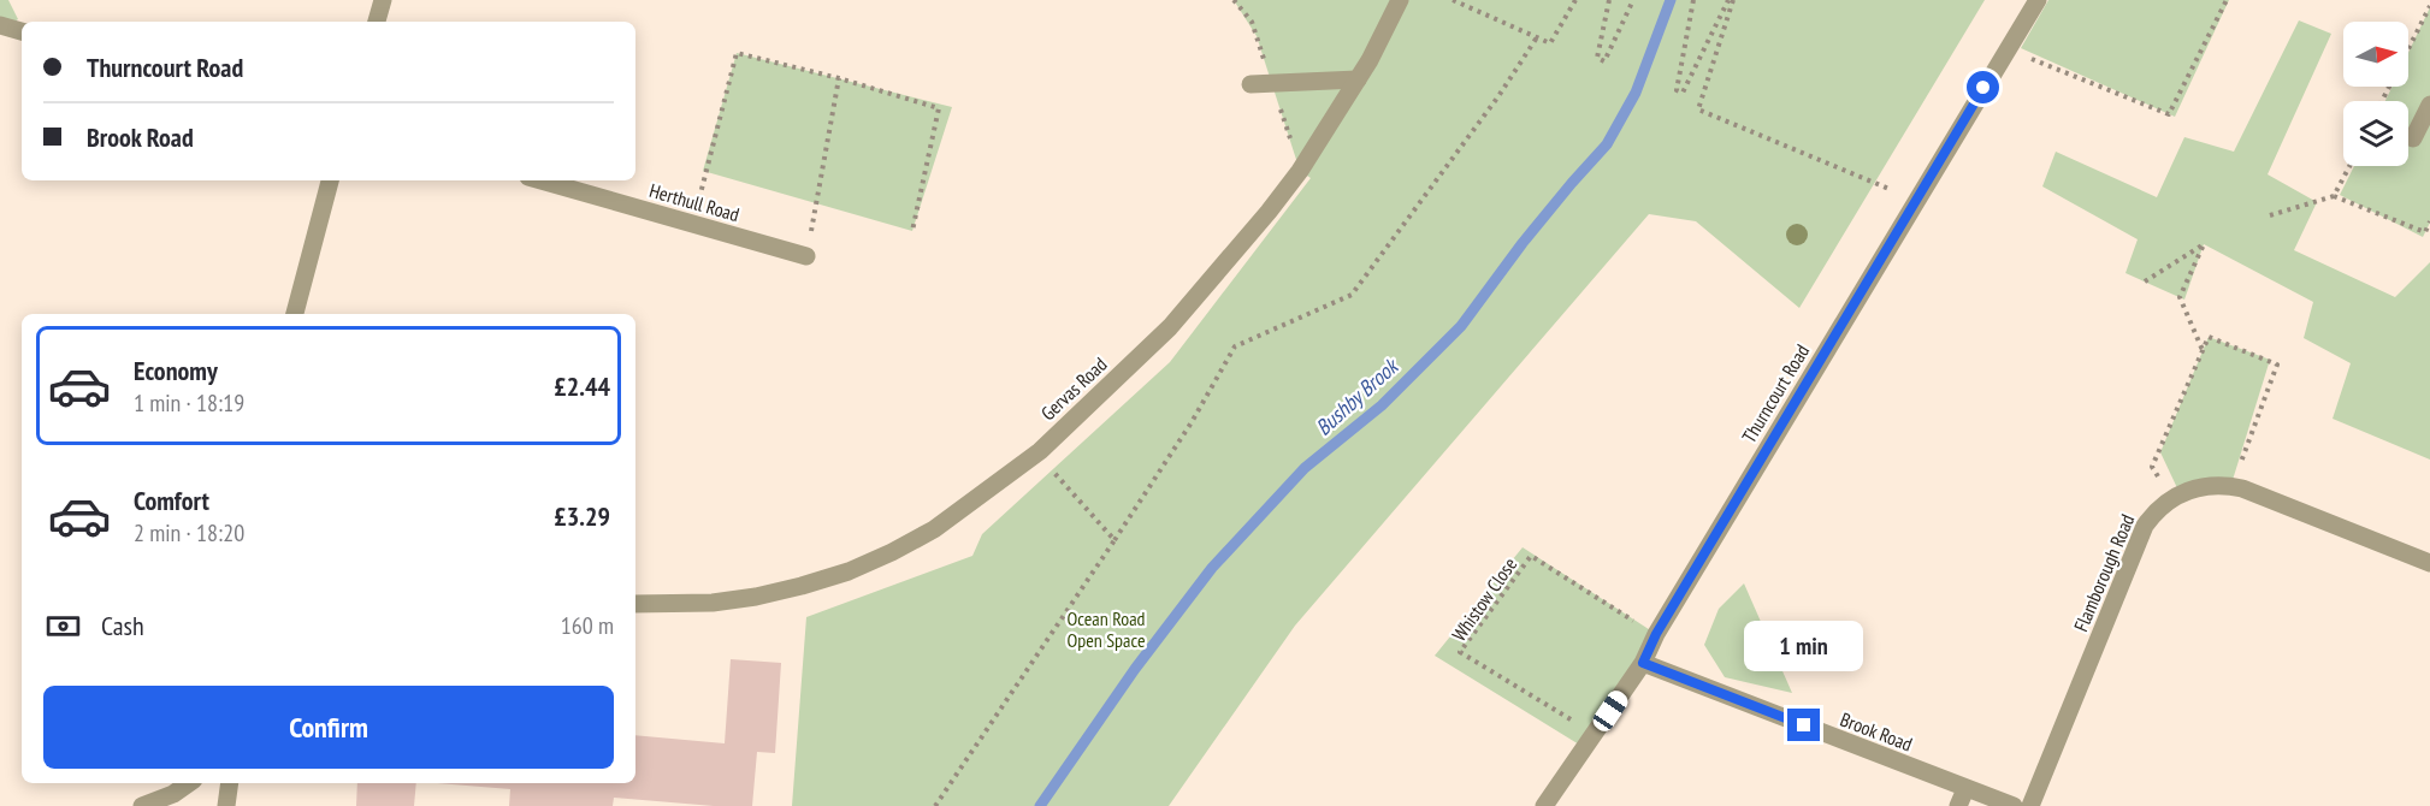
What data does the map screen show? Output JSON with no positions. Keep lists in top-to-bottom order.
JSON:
{
  "streets": {
    "street": [
      "Herthull Road",
      "Gervas Road",
      "Thurncourt Road",
      "Flamborough Road",
      "Brook Road"
    ],
    "path": ["Whistow Close"]
  },
  "crossings": [
    ["Thurncourt Road", "Whistow Close"],
    ["Thurncourt Road", "Brook Road"]
  ],
  "water": ["Bushby Brook"],
  "parks": ["Ocean Road Open Space"],
  "north": "right",
  "page": {
    "banner": ["Thurncourt Road", "Brook Road"],
    "list": [
      {
        "name": "Economy",
        "note": "1 min · 18:19",
        "value": "£2.44"
      },
      {
        "name": "Comfort",
        "note": "2 min · 18:20",
        "value": "£3.29"
      }
    ],
    "pay": ["Cash", "160 m"],
    "bubble": "1 min",
    "buttons": "Confirm"
  }
}
